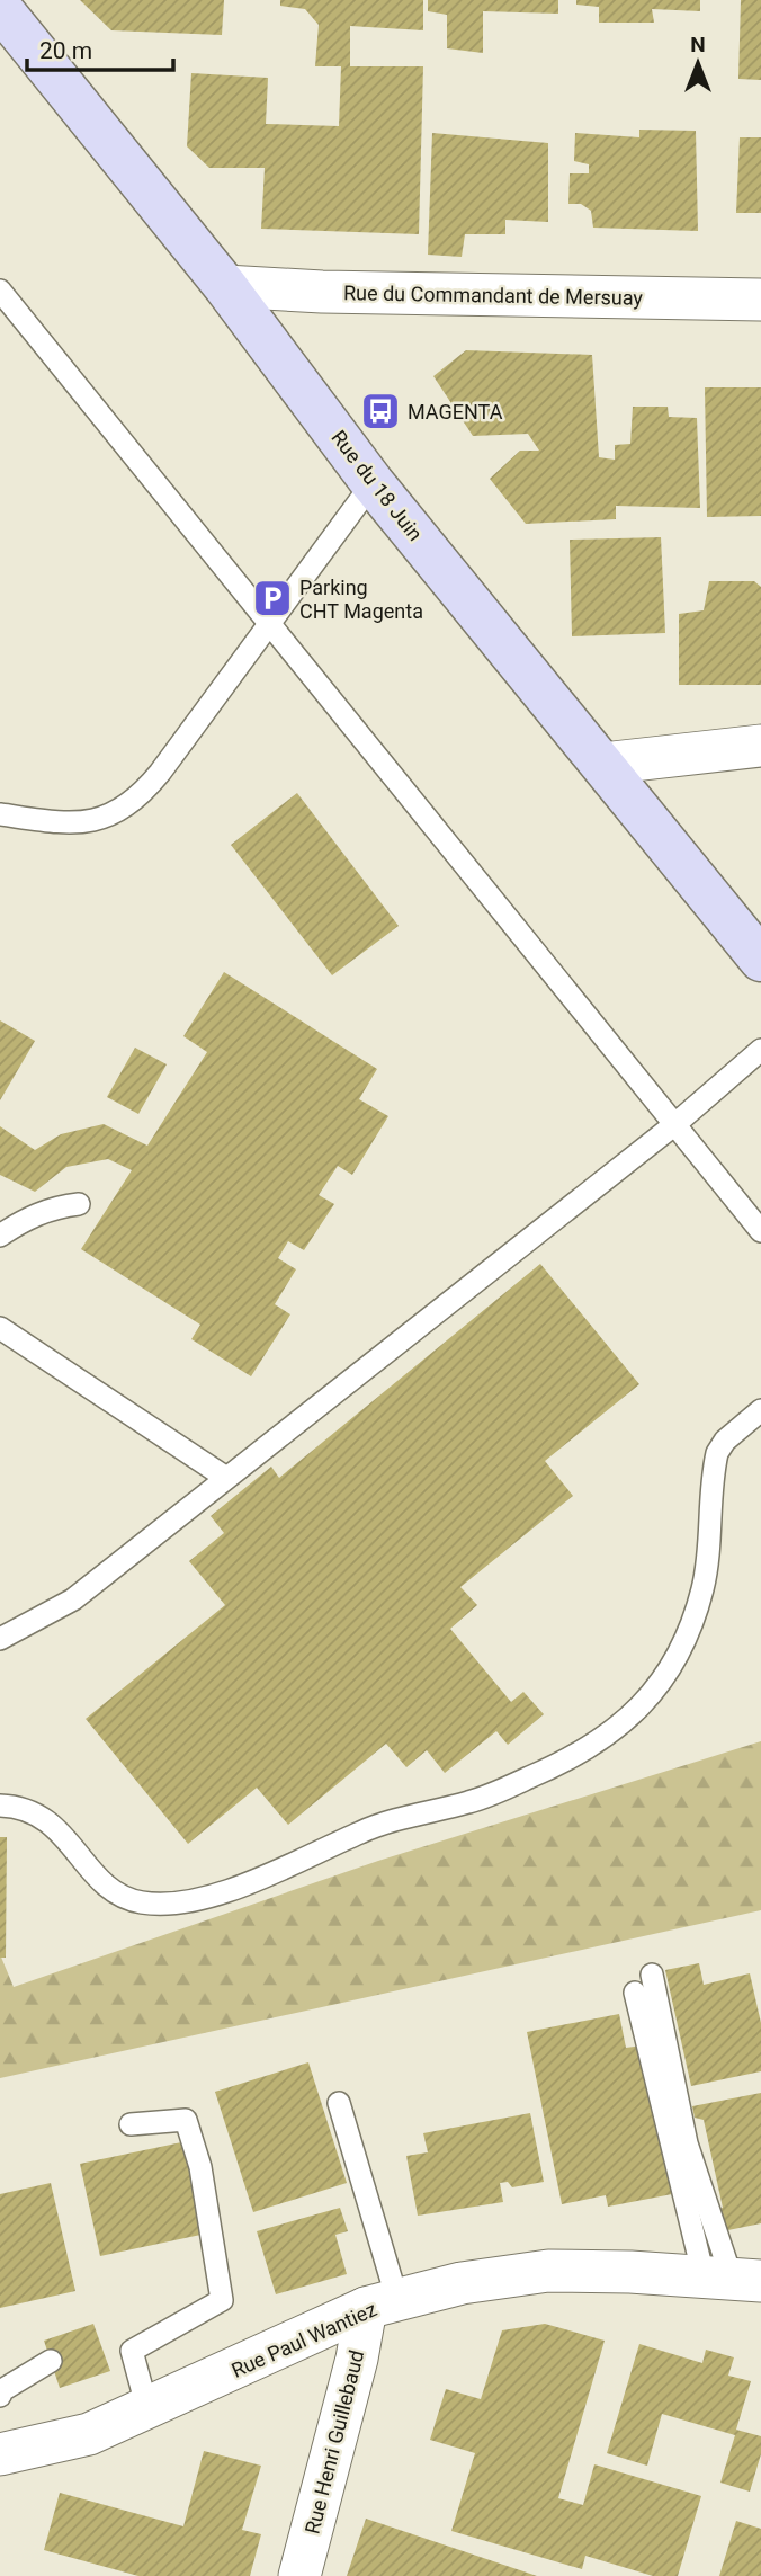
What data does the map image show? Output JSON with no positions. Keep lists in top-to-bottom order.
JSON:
{
  "streets": {
    "main road": ["Rue du 18 Juin"],
    "street": ["Rue du Commandant de Mersuay", "Rue Paul Wantiez", "Rue Henri Guillebaud"]
  },
  "crossings": [
    ["Rue du Commandant de Mersuay", "Rue du 18 Juin"],
    ["Rue Paul Wantiez", "Rue Henri Guillebaud"]
  ],
  "places": {
    "bus stop": ["MAGENTA"],
    "parking": ["Parking CHT Magenta"]
  },
  "scale_bar": "20 m",
  "north": "top"
}
